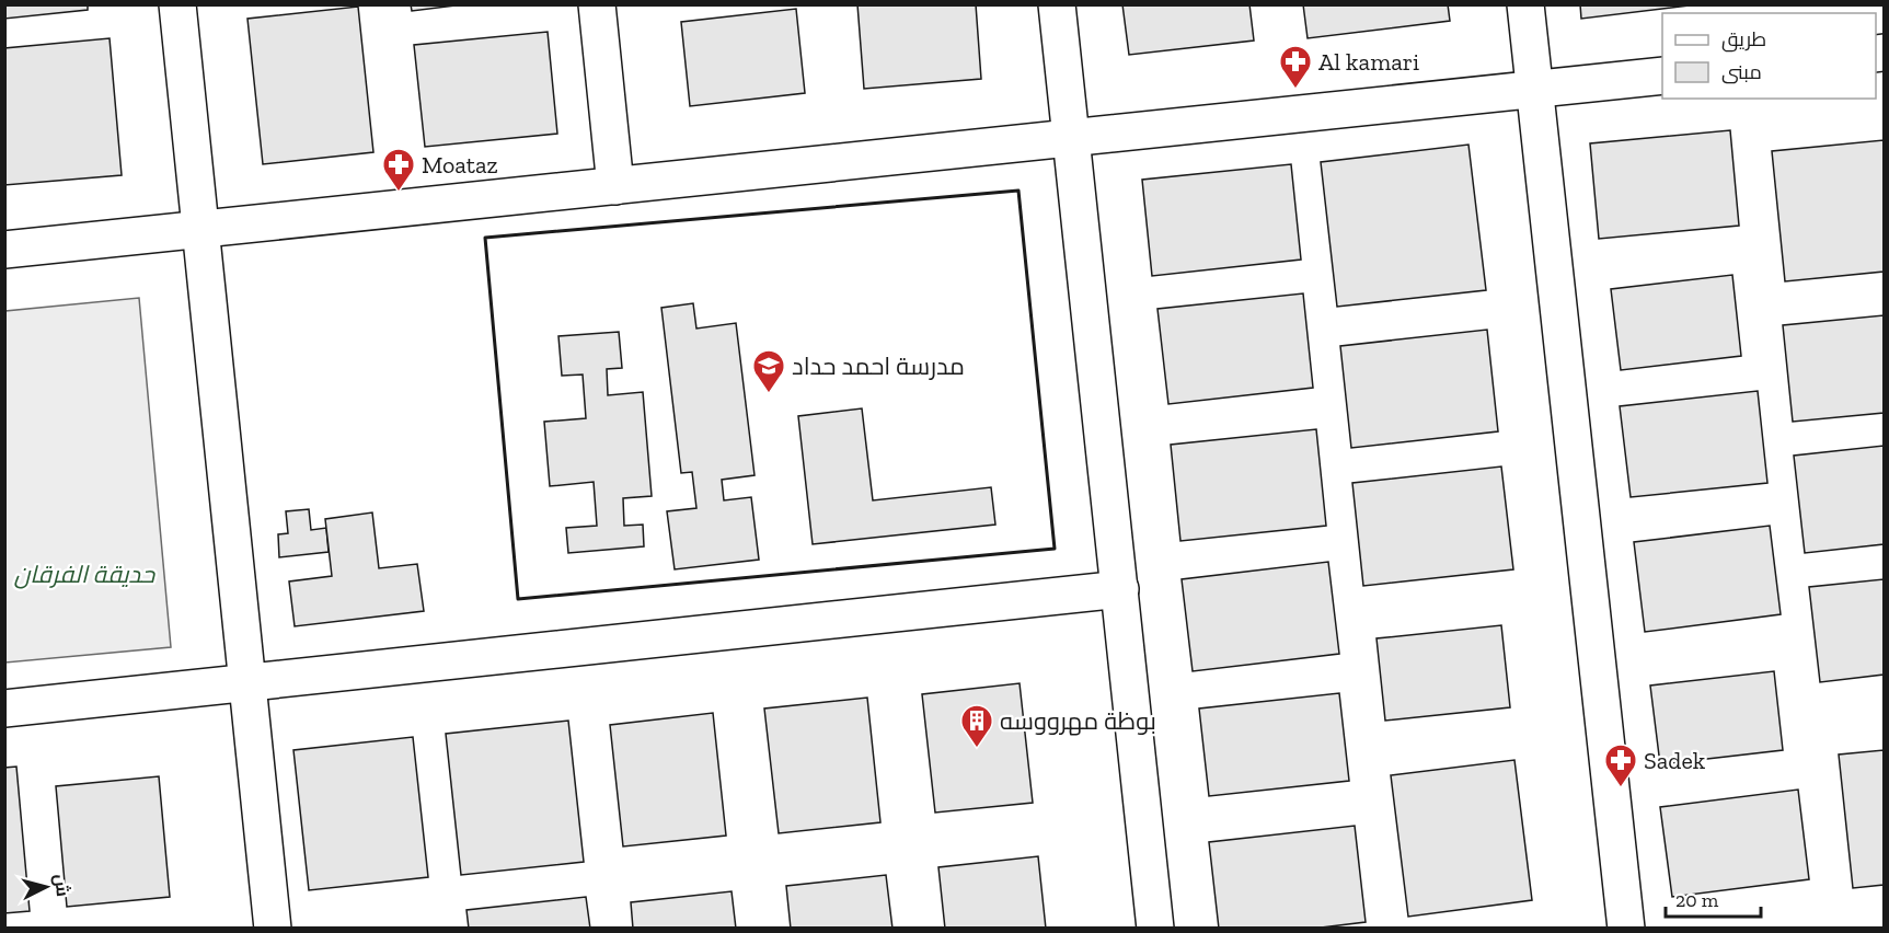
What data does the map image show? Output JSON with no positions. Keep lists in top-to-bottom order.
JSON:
{
  "parks": ["حديقة الفرقان"],
  "places": {
    "pharmacy": ["Al kamari", "Moataz", "Sadek"],
    "school or university": ["مدرسة احمد حداد"],
    "building": ["بوظة مهرووسه"]
  },
  "legend": ["طريق", "مبنى"],
  "scale_bar": "20 m",
  "north": "right"
}
